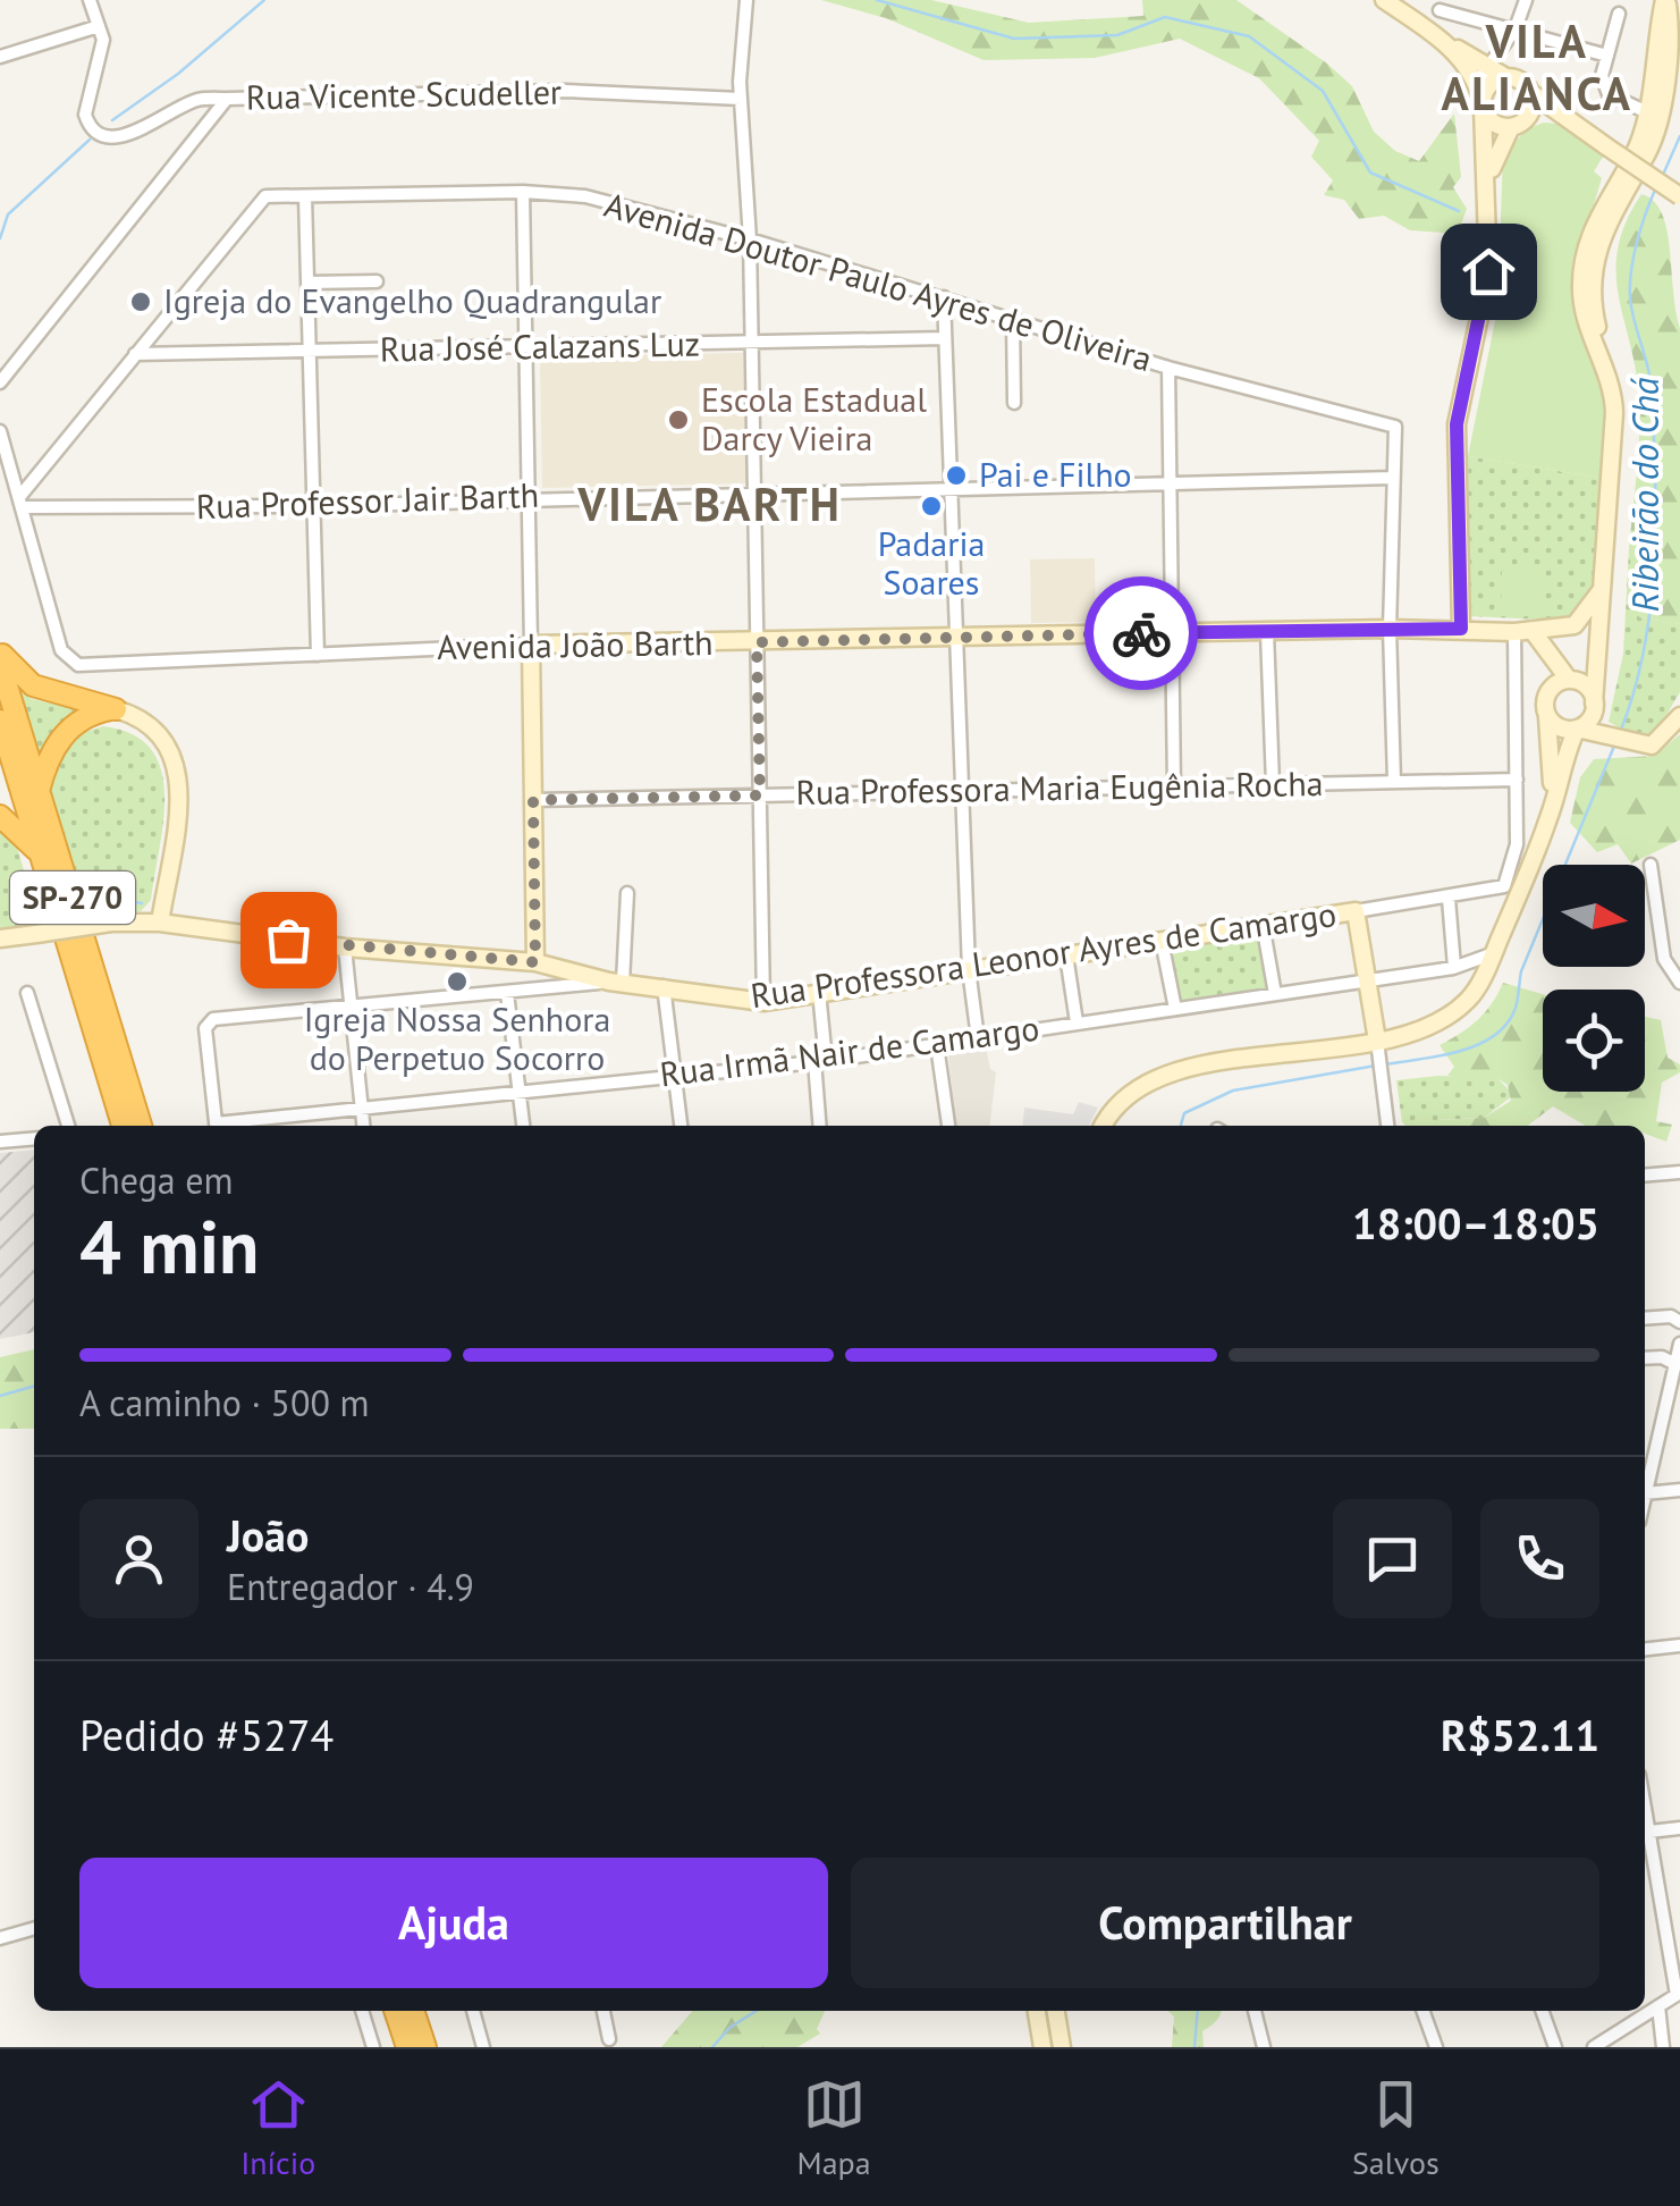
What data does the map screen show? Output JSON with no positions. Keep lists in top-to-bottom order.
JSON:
{
  "streets": {
    "highway": ["SP-270"],
    "main road": ["Avenida João Barth", "Rua Professora Leonor Ayres de Camargo"],
    "street": [
      "Rua Vicente Scudeller",
      "Avenida Doutor Paulo Ayres de Oliveira",
      "Rua José Calazans Luz",
      "Rua Professor Jair Barth",
      "Rua Professora Maria Eugênia Rocha",
      "Rua Irmã Nair de Camargo"
    ]
  },
  "crossings": [
    ["Avenida Doutor Paulo Ayres de Oliveira", "Rua José Calazans Luz"],
    ["Avenida Doutor Paulo Ayres de Oliveira", "Rua Professor Jair Barth"],
    ["Avenida Doutor Paulo Ayres de Oliveira", "Avenida João Barth"],
    ["Rua Professor Jair Barth", "Avenida João Barth"],
    ["Rua Professora Maria Eugênia Rocha", "Rua Professora Leonor Ayres de Camargo"]
  ],
  "districts": ["VILA ALIANCA", "VILA BARTH"],
  "water": ["Ribeirão do Chá"],
  "places": [
    "Igreja do Evangelho Quadrangular",
    "Escola Estadual Darcy Vieira",
    "Pai e Filho",
    "Padaria Soares",
    "Igreja Nossa Senhora do Perpetuo Socorro"
  ],
  "north": "right",
  "page": {
    "heading": ["4 min", "Chega em", "18:00–18:05"],
    "panel": [
      "João",
      "Entregador · 4.9",
      "Pedido #5274",
      "R$52.11"
    ],
    "bar": "A caminho · 500 m",
    "buttons": ["Ajuda", "Compartilhar"],
    "tabs": ["Início", "Mapa", "Salvos"]
  }
}
